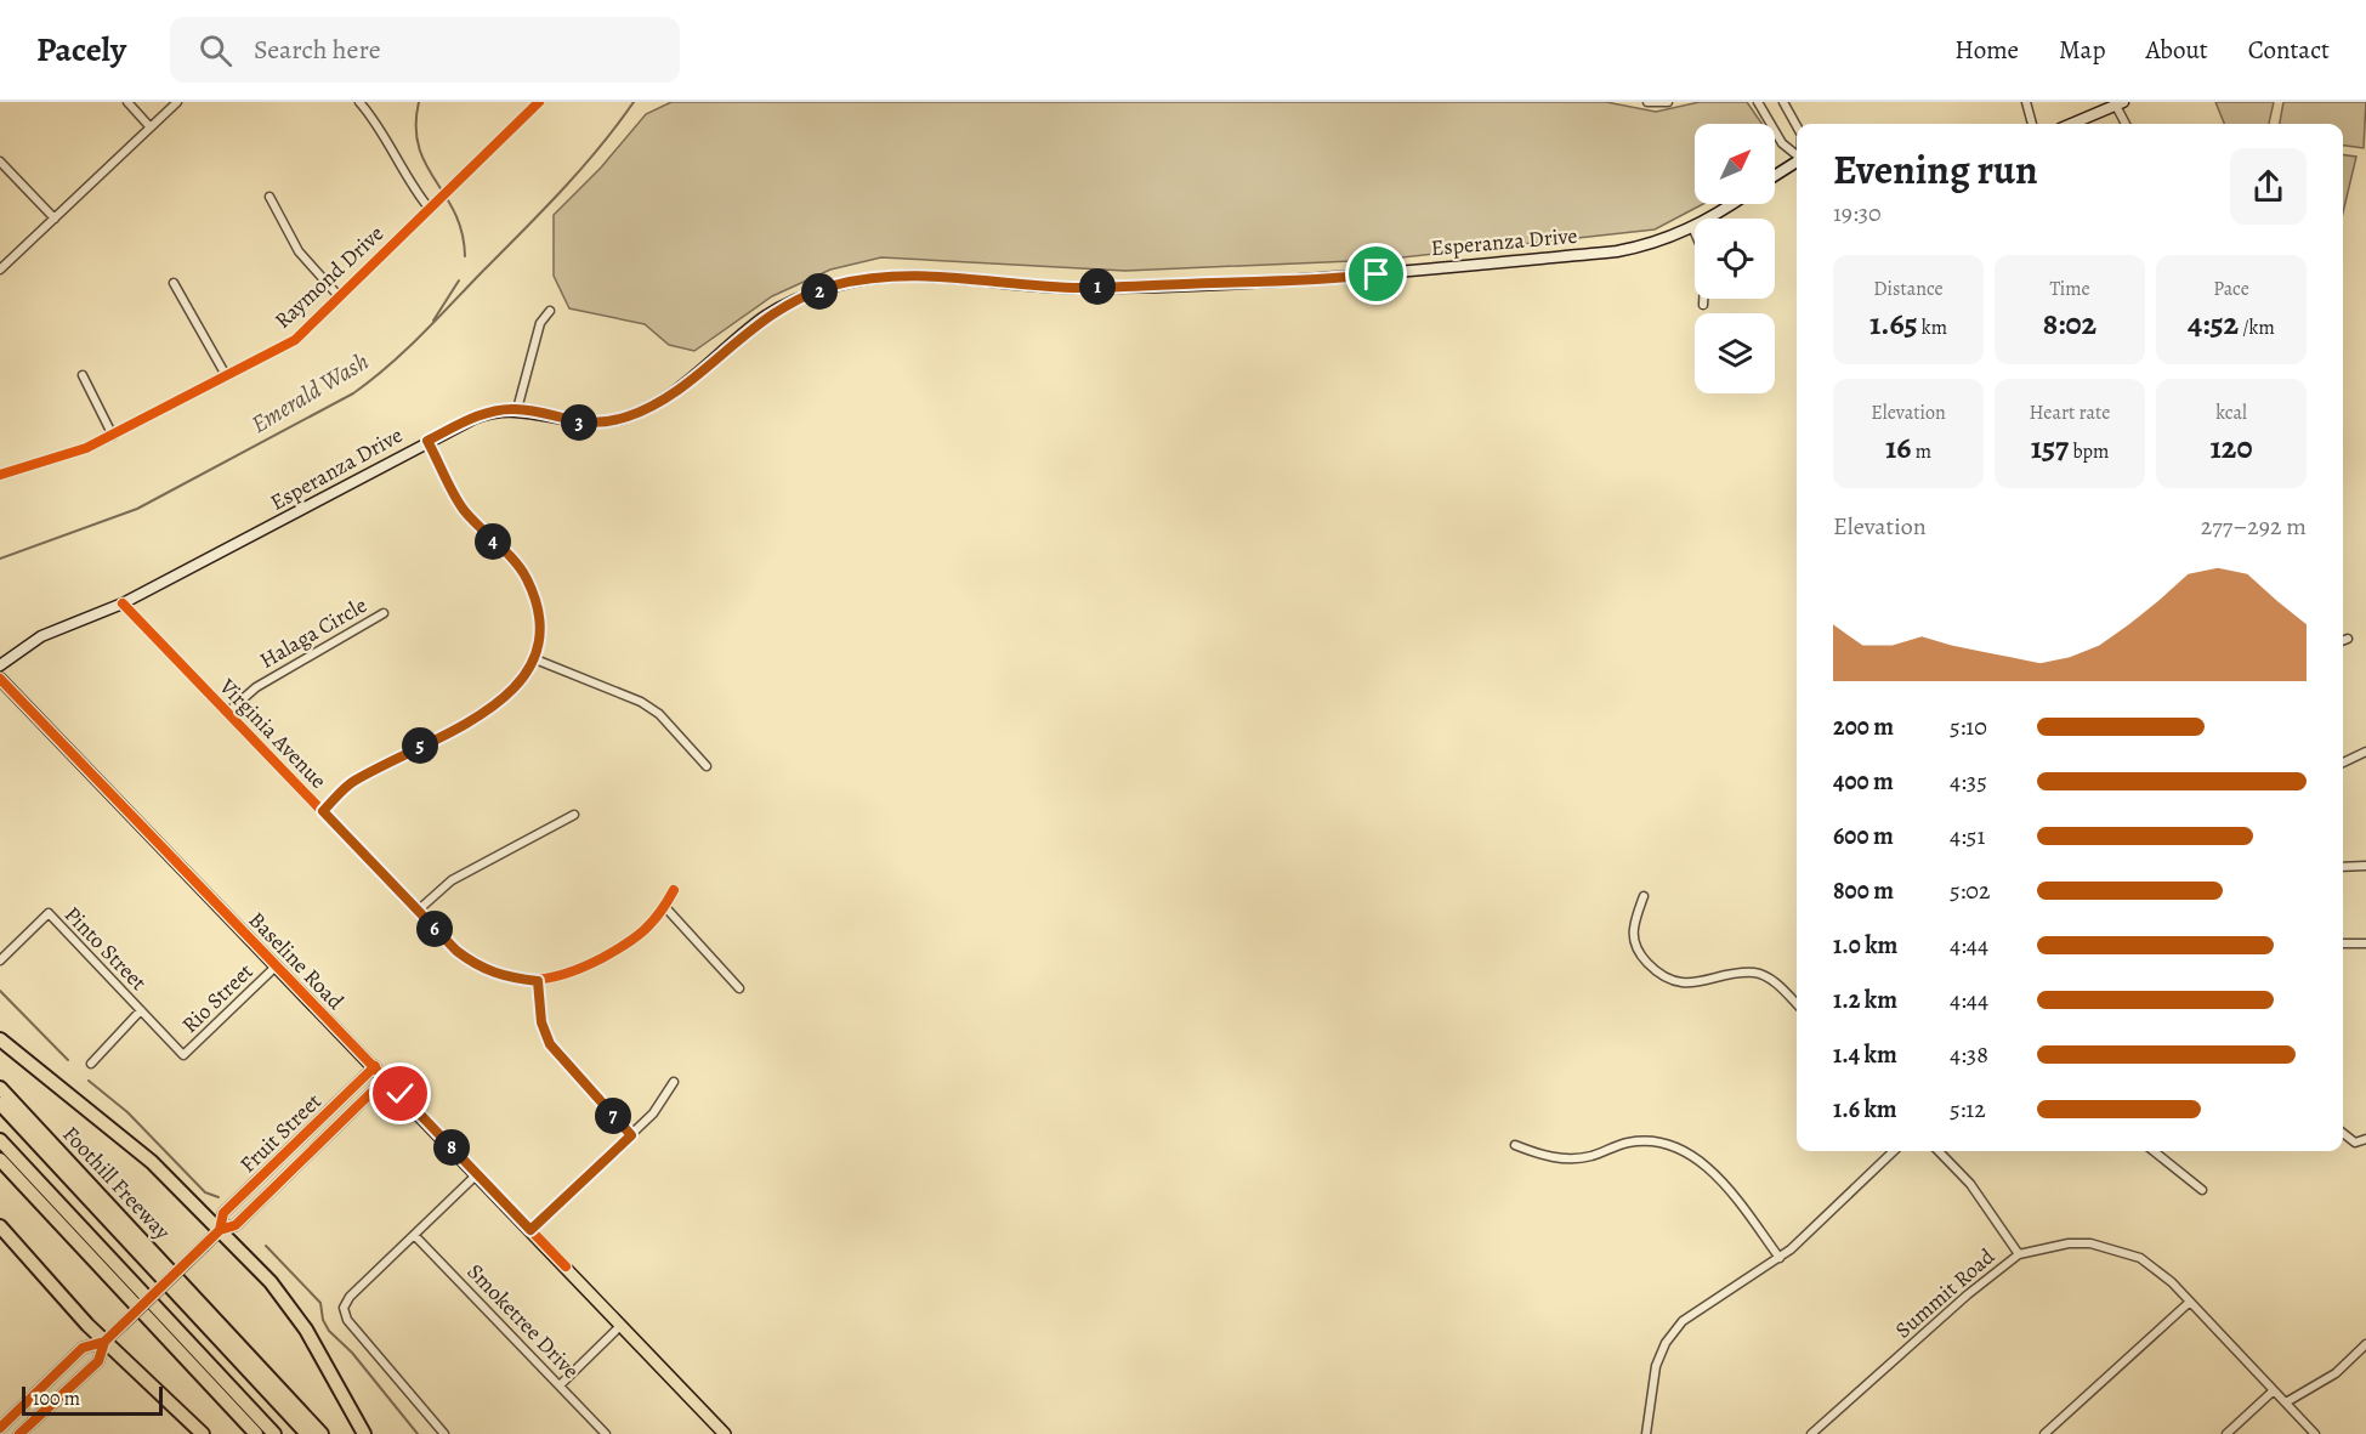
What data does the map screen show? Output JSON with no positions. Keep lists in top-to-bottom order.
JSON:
{
  "streets": {
    "highway": ["Foothill Freeway"],
    "main road": ["Esperanza Drive", "Baseline Road", "Fruit Street"],
    "street": [
      "Raymond Drive",
      "Halaga Circle",
      "Virginia Avenue",
      "Pinto Street",
      "Rio Street",
      "Summit Road",
      "Smoketree Drive"
    ]
  },
  "crossings": [
    ["Esperanza Drive", "Virginia Avenue"],
    ["Halaga Circle", "Virginia Avenue"],
    ["Pinto Street", "Rio Street"],
    ["Baseline Road", "Rio Street"],
    ["Baseline Road", "Fruit Street"]
  ],
  "water": ["Emerald Wash"],
  "scale_bar": "100 m",
  "north": "top right",
  "page": {
    "header": "Pacely",
    "search": "Search here",
    "nav": [
      "Home",
      "Map",
      "About",
      "Contact"
    ],
    "heading": ["Evening run", "19:30"],
    "stats": [
      ["Distance", "1.65 km"],
      ["Time", "8:02"],
      ["Pace", "4:52 /km"],
      ["Elevation", "16 m"],
      ["Heart rate", "157 bpm"],
      ["kcal", "120"]
    ],
    "pins": [
      "1",
      "2",
      "3",
      "4",
      "5",
      "6",
      "7",
      "8"
    ],
    "chart": ["Elevation", "277–292 m"],
    "list": [
      {
        "name": "200 m",
        "note": "5:10"
      },
      {
        "name": "400 m",
        "note": "4:35"
      },
      {
        "name": "600 m",
        "note": "4:51"
      },
      {
        "name": "800 m",
        "note": "5:02"
      },
      {
        "name": "1.0 km",
        "note": "4:44"
      },
      {
        "name": "1.2 km",
        "note": "4:44"
      },
      {
        "name": "1.4 km",
        "note": "4:38"
      },
      {
        "name": "1.6 km",
        "note": "5:12"
      }
    ],
    "scale": "100 m"
  }
}
